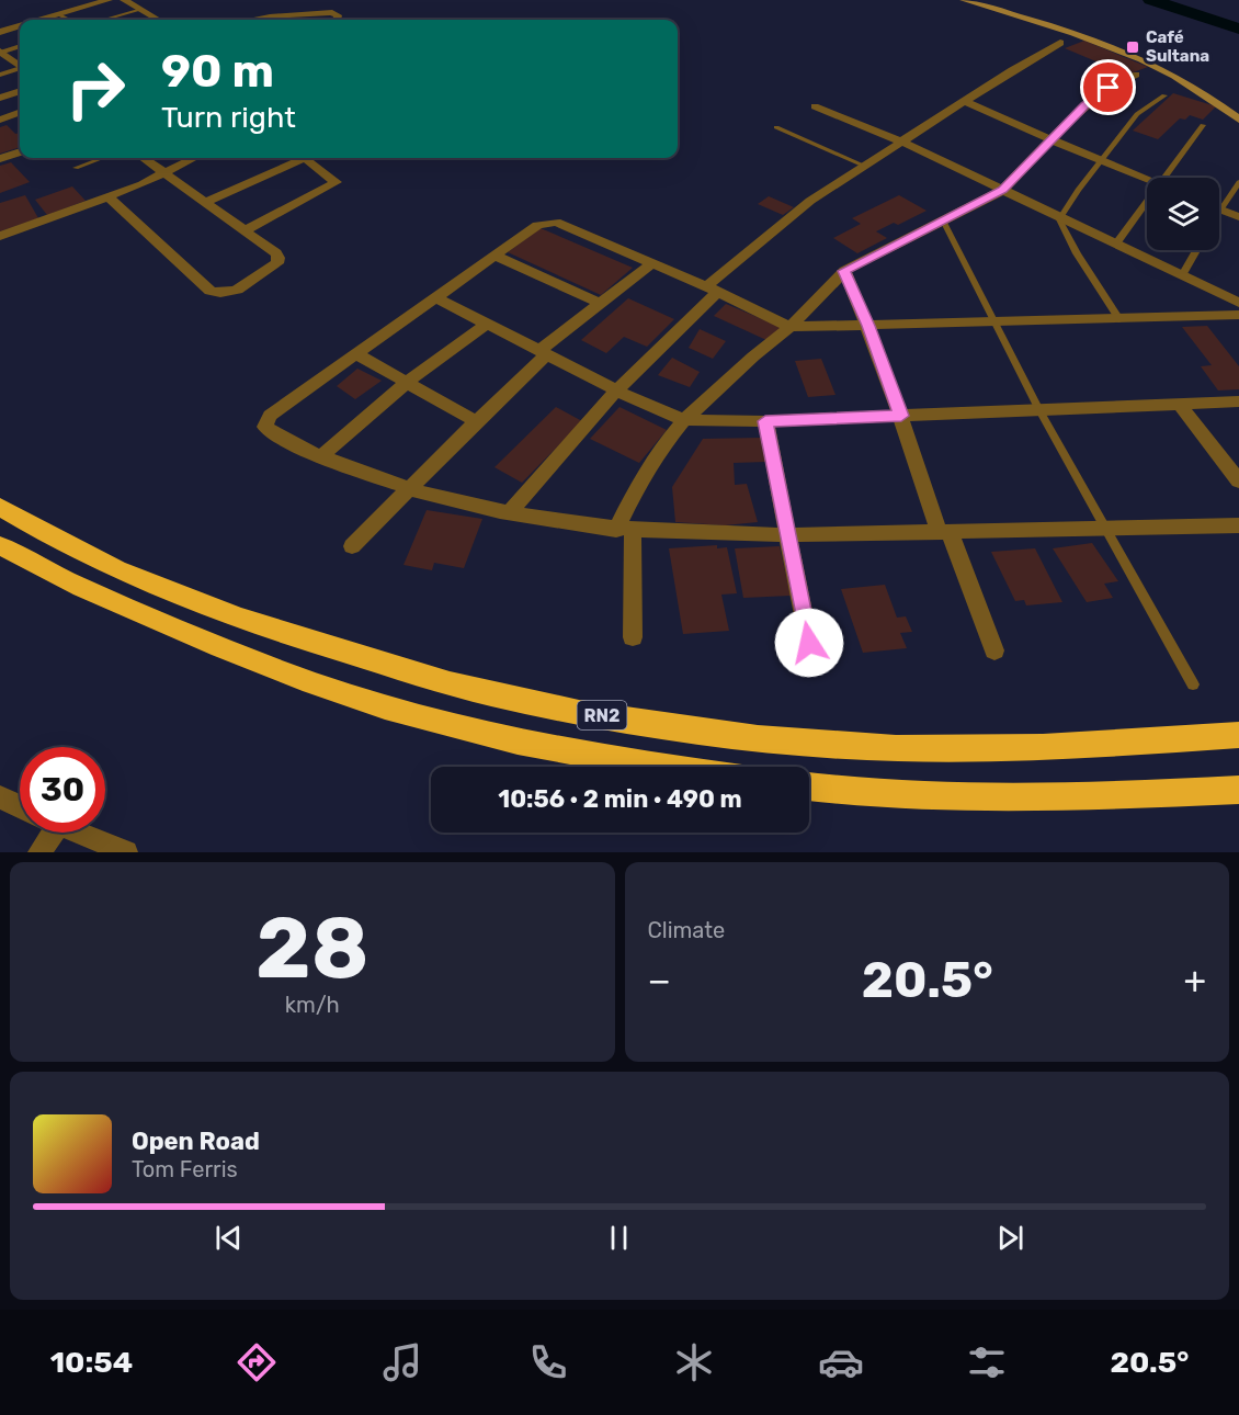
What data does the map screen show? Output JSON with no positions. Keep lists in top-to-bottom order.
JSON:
{
  "streets": {
    "highway": ["RN2"]
  },
  "places": {
    "transit": ["Café Sultana"]
  },
  "page": {
    "turn": ["90 m", "Turn right"],
    "limit": "30",
    "trip": "10:56 · 2 min · 490 m",
    "tile": [
      ["28", "km/h"],
      "Climate"
    ],
    "heat": ["−", "20.5°", "+"],
    "song": ["Open Road", "Tom Ferris"],
    "tabs": ["10:54", "20.5°"]
  }
}
